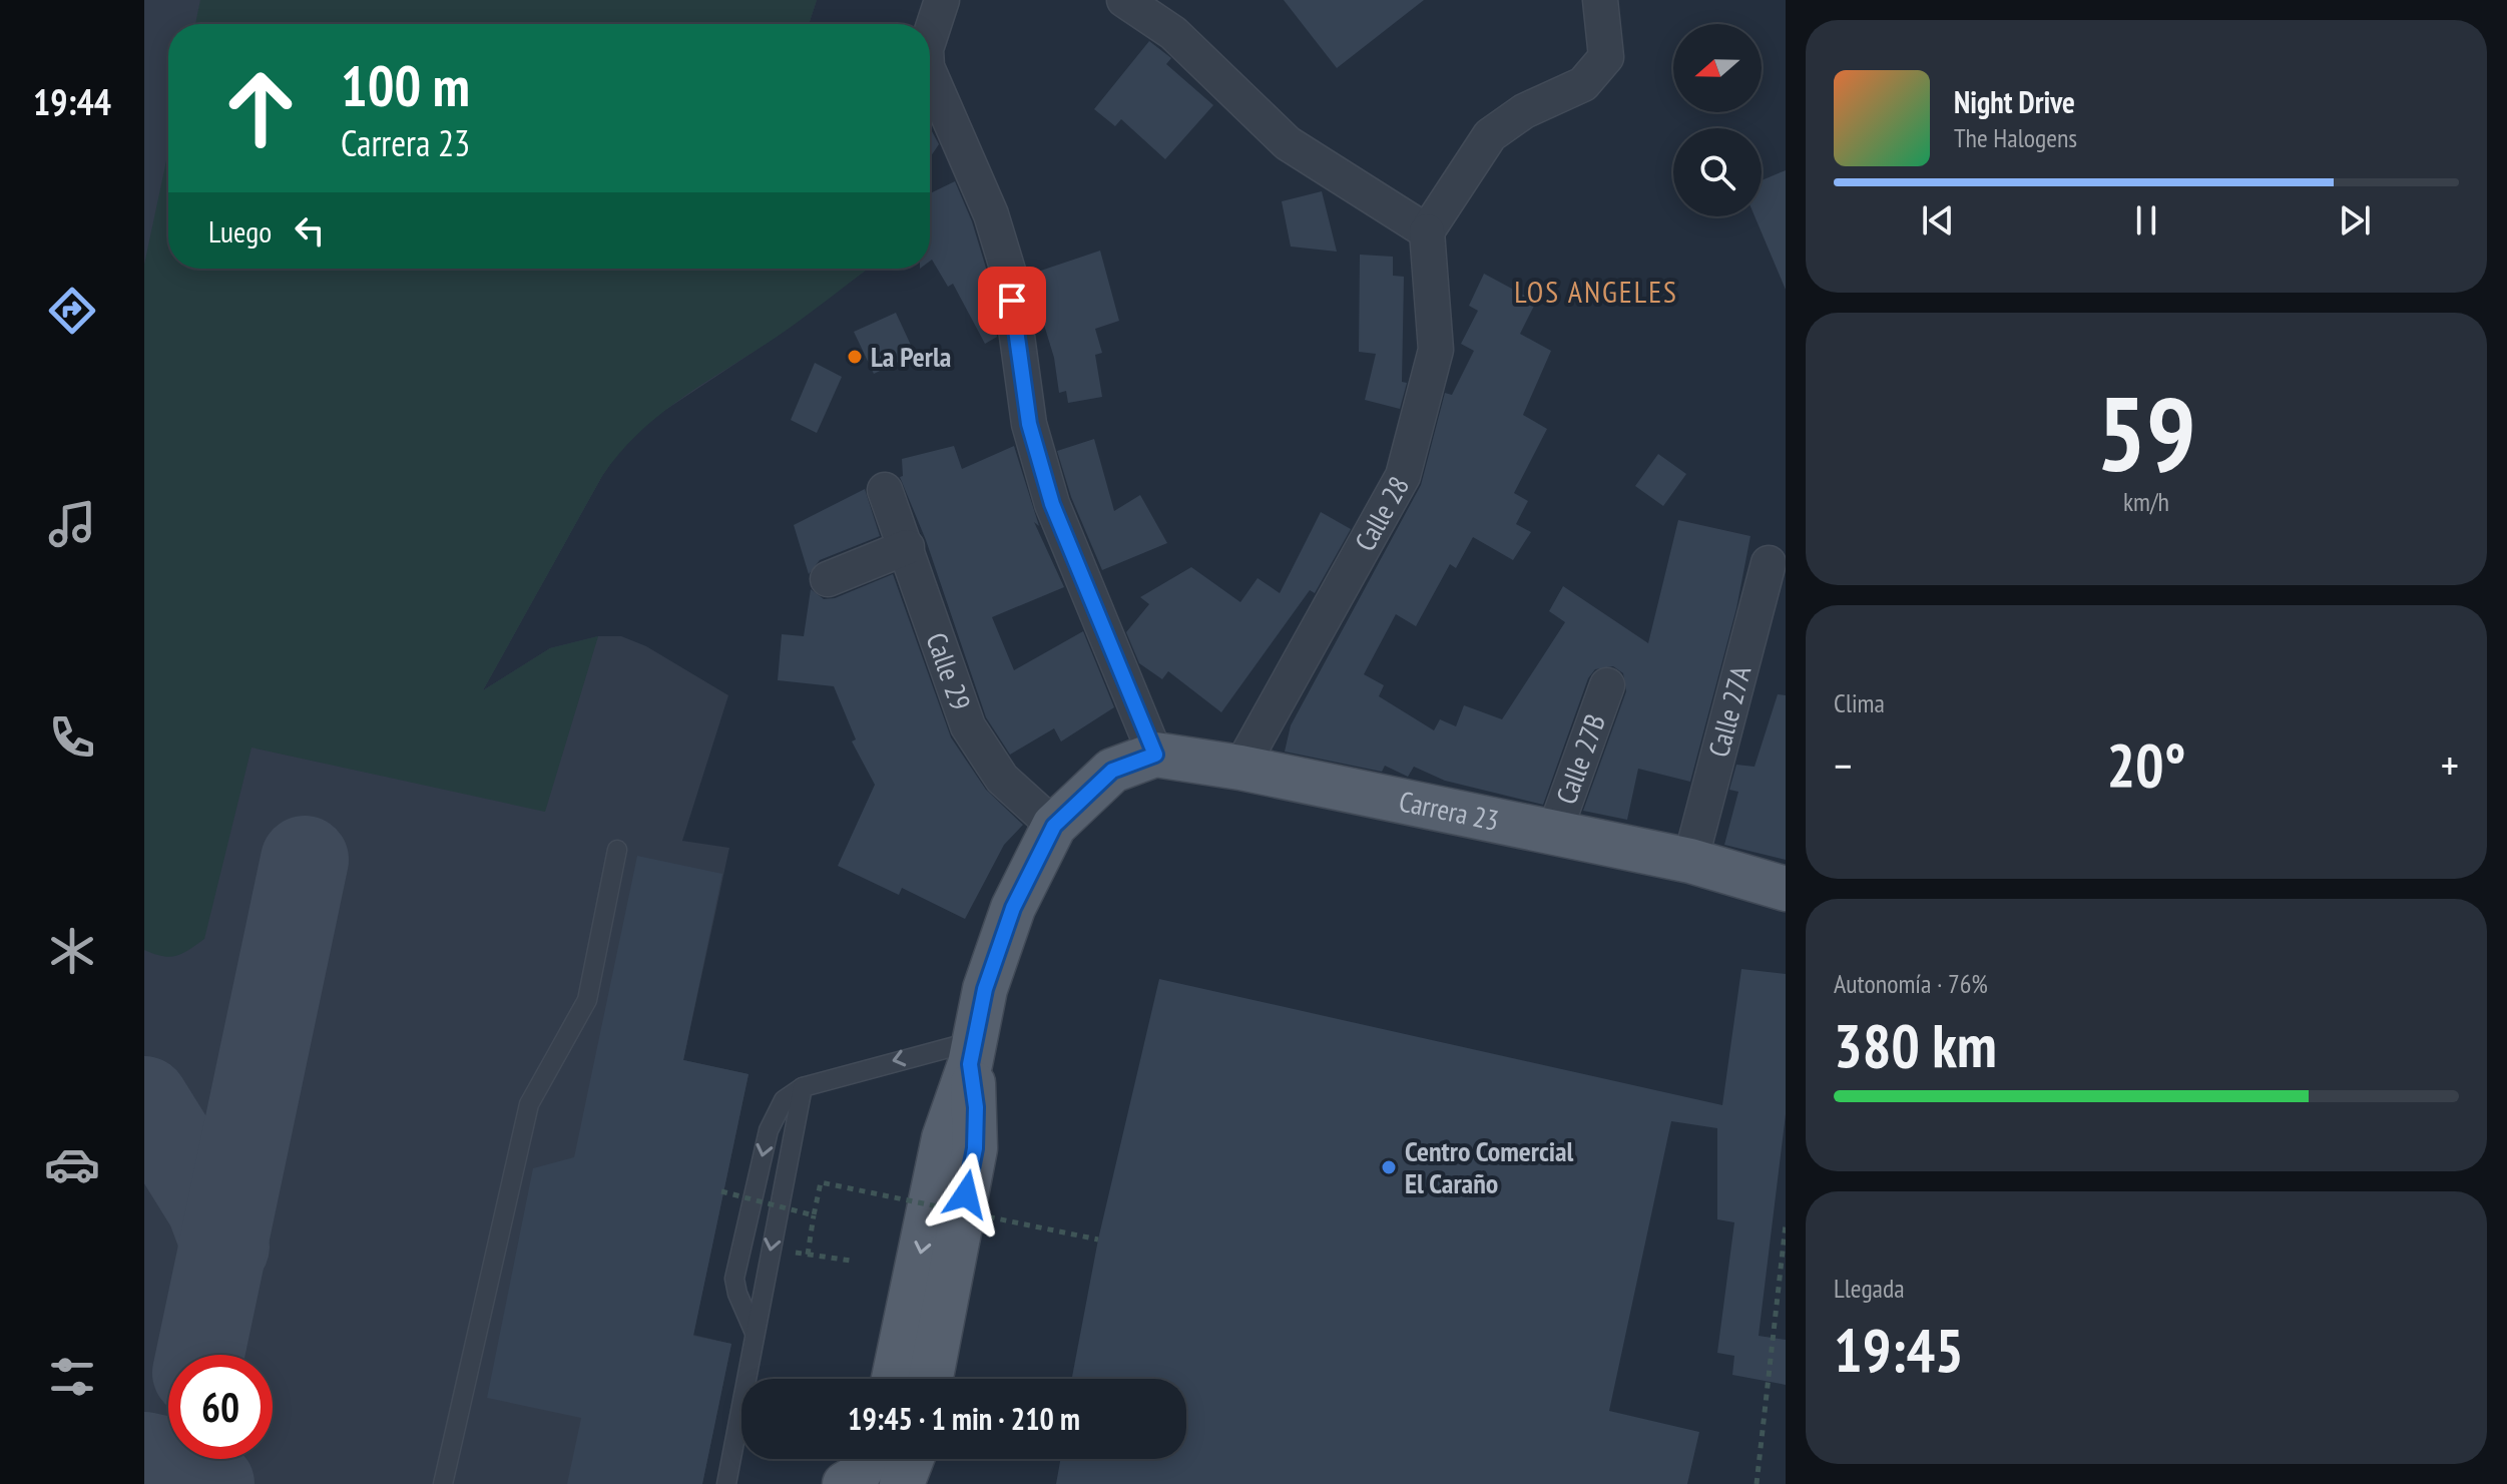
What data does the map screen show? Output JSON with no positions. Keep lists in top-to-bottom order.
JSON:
{
  "streets": {
    "main road": ["Carrera 23"],
    "street": [
      "Calle 28",
      "Calle 29",
      "Calle 27A",
      "Calle 27B"
    ]
  },
  "crossings": [
    ["Calle 28", "Carrera 23"],
    ["Calle 29", "Carrera 23"],
    ["Calle 27A", "Carrera 23"],
    ["Calle 27B", "Carrera 23"]
  ],
  "districts": ["LOS ANGELES"],
  "places": ["La Perla", "Centro Comercial El Caraño"],
  "north": "left",
  "page": {
    "tabs": "19:44",
    "turn": ["100 m", "Carrera 23"],
    "song": ["Night Drive", "The Halogens"],
    "then": "Luego",
    "tile": [
      ["59", "km/h"],
      "Clima",
      ["Autonomía · 76%", "380 km"],
      ["Llegada", "19:45"]
    ],
    "heat": ["−", "20°", "+"],
    "limit": "60",
    "trip": "19:45 · 1 min · 210 m"
  }
}
